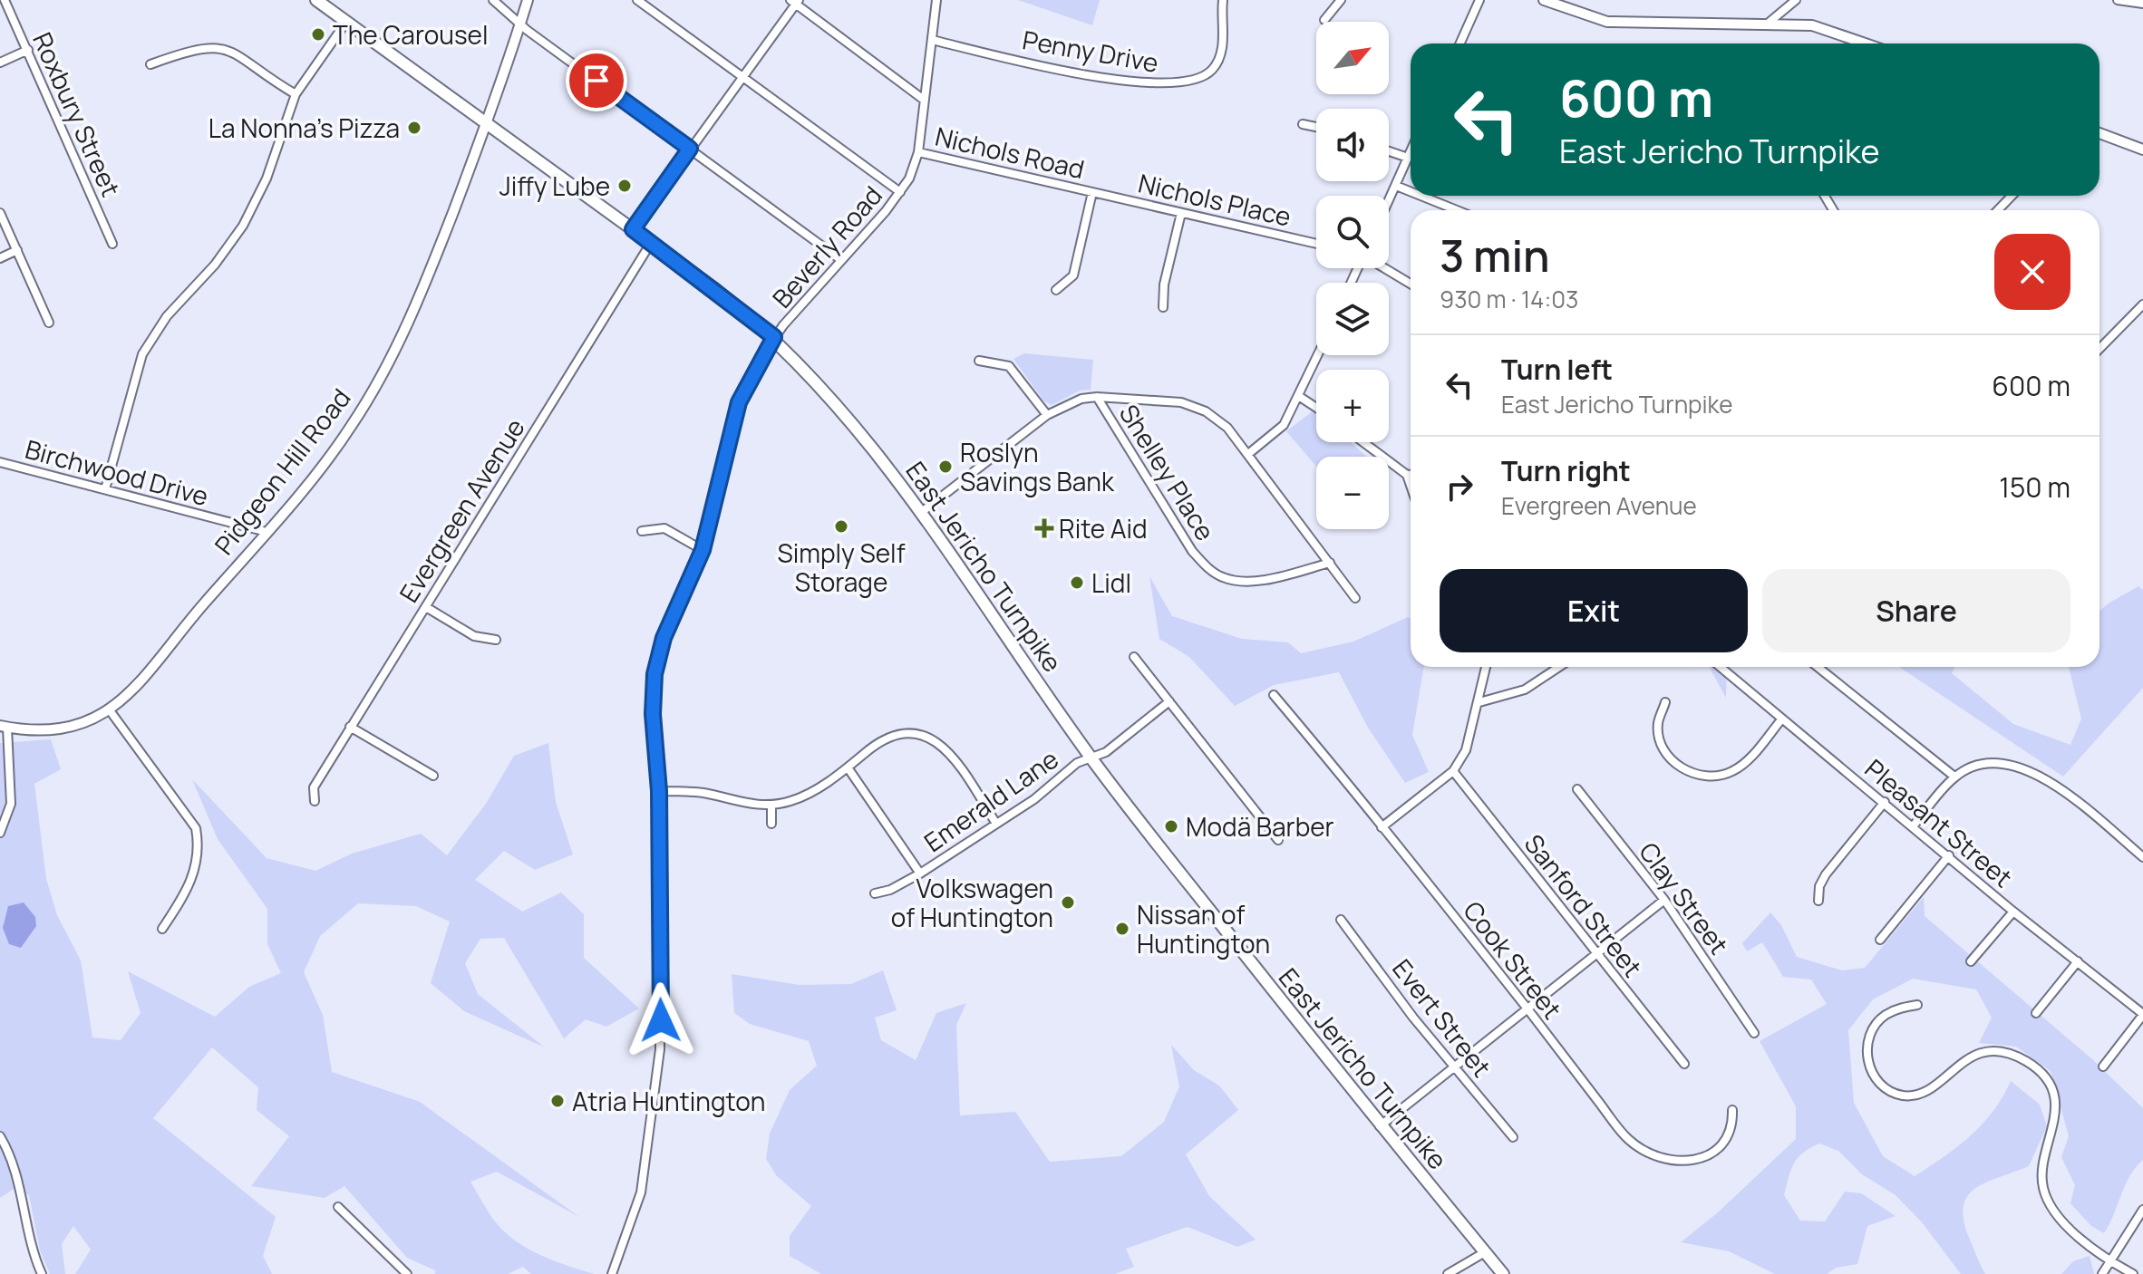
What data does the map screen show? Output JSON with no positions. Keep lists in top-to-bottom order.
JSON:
{
  "streets": {
    "main road": ["East Jericho Turnpike"],
    "street": [
      "Penny Drive",
      "Roxbury Street",
      "Nichols Road",
      "Nichols Place",
      "Beverly Road",
      "Pidgeon Hill Road",
      "Birchwood Drive",
      "Shelley Place",
      "Evergreen Avenue",
      "Emerald Lane",
      "Pleasant Street",
      "Clay Street",
      "Sanford Street",
      "Cook Street",
      "Evert Street"
    ]
  },
  "crossings": [
    ["Penny Drive", "Beverly Road"],
    ["Nichols Road", "Nichols Place"],
    ["Nichols Road", "Beverly Road"],
    ["Beverly Road", "East Jericho Turnpike"],
    ["Pidgeon Hill Road", "Birchwood Drive"],
    ["Pidgeon Hill Road", "East Jericho Turnpike"],
    ["Evergreen Avenue", "East Jericho Turnpike"],
    ["East Jericho Turnpike", "Emerald Lane"]
  ],
  "places": {
    "other": [
      "The Carousel",
      "La Nonna's Pizza",
      "Jiffy Lube",
      "Roslyn Savings Bank",
      "Simply Self Storage",
      "Lidl",
      "Modä Barber",
      "Volkswagen of Huntington",
      "Nissan of Huntington",
      "Atria Huntington"
    ],
    "health": ["Rite Aid"]
  },
  "north": "top right",
  "page": {
    "map_buttons": ["+", "−"],
    "turn": ["600 m", "East Jericho Turnpike"],
    "heading": ["3 min", "930 m · 14:03"],
    "list": [
      {
        "name": "Turn left",
        "note": "East Jericho Turnpike",
        "value": "600 m"
      },
      {
        "name": "Turn right",
        "note": "Evergreen Avenue",
        "value": "150 m"
      }
    ],
    "buttons": ["Exit", "Share"]
  }
}
